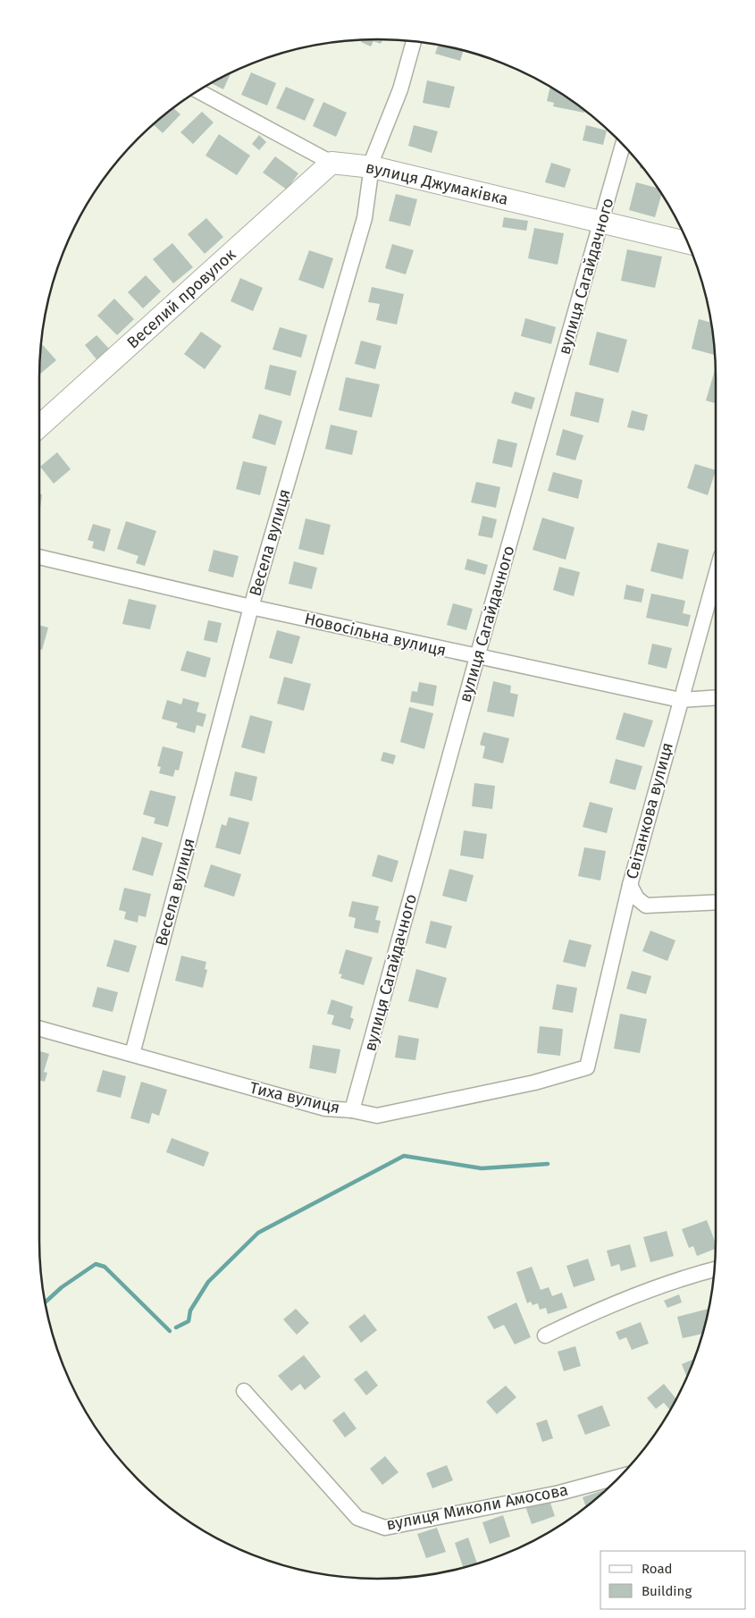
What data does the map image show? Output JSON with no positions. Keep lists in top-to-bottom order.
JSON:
{
  "streets": {
    "street": [
      "вулиця Джумаківка",
      "вулиця Сагайдачного",
      "Веселий провулок",
      "Весела вулиця",
      "Новосільна вулиця",
      "Світанкова вулиця",
      "Тиха вулиця",
      "вулиця Миколи Амосова"
    ]
  },
  "crossings": [
    ["вулиця Джумаківка", "вулиця Сагайдачного"],
    ["вулиця Джумаківка", "Веселий провулок"],
    ["вулиця Джумаківка", "Весела вулиця"],
    ["вулиця Сагайдачного", "Новосільна вулиця"],
    ["вулиця Сагайдачного", "Тиха вулиця"],
    ["Весела вулиця", "Новосільна вулиця"],
    ["Весела вулиця", "Тиха вулиця"],
    ["Новосільна вулиця", "Світанкова вулиця"],
    ["Світанкова вулиця", "Тиха вулиця"]
  ],
  "legend": ["Road", "Building"]
}
